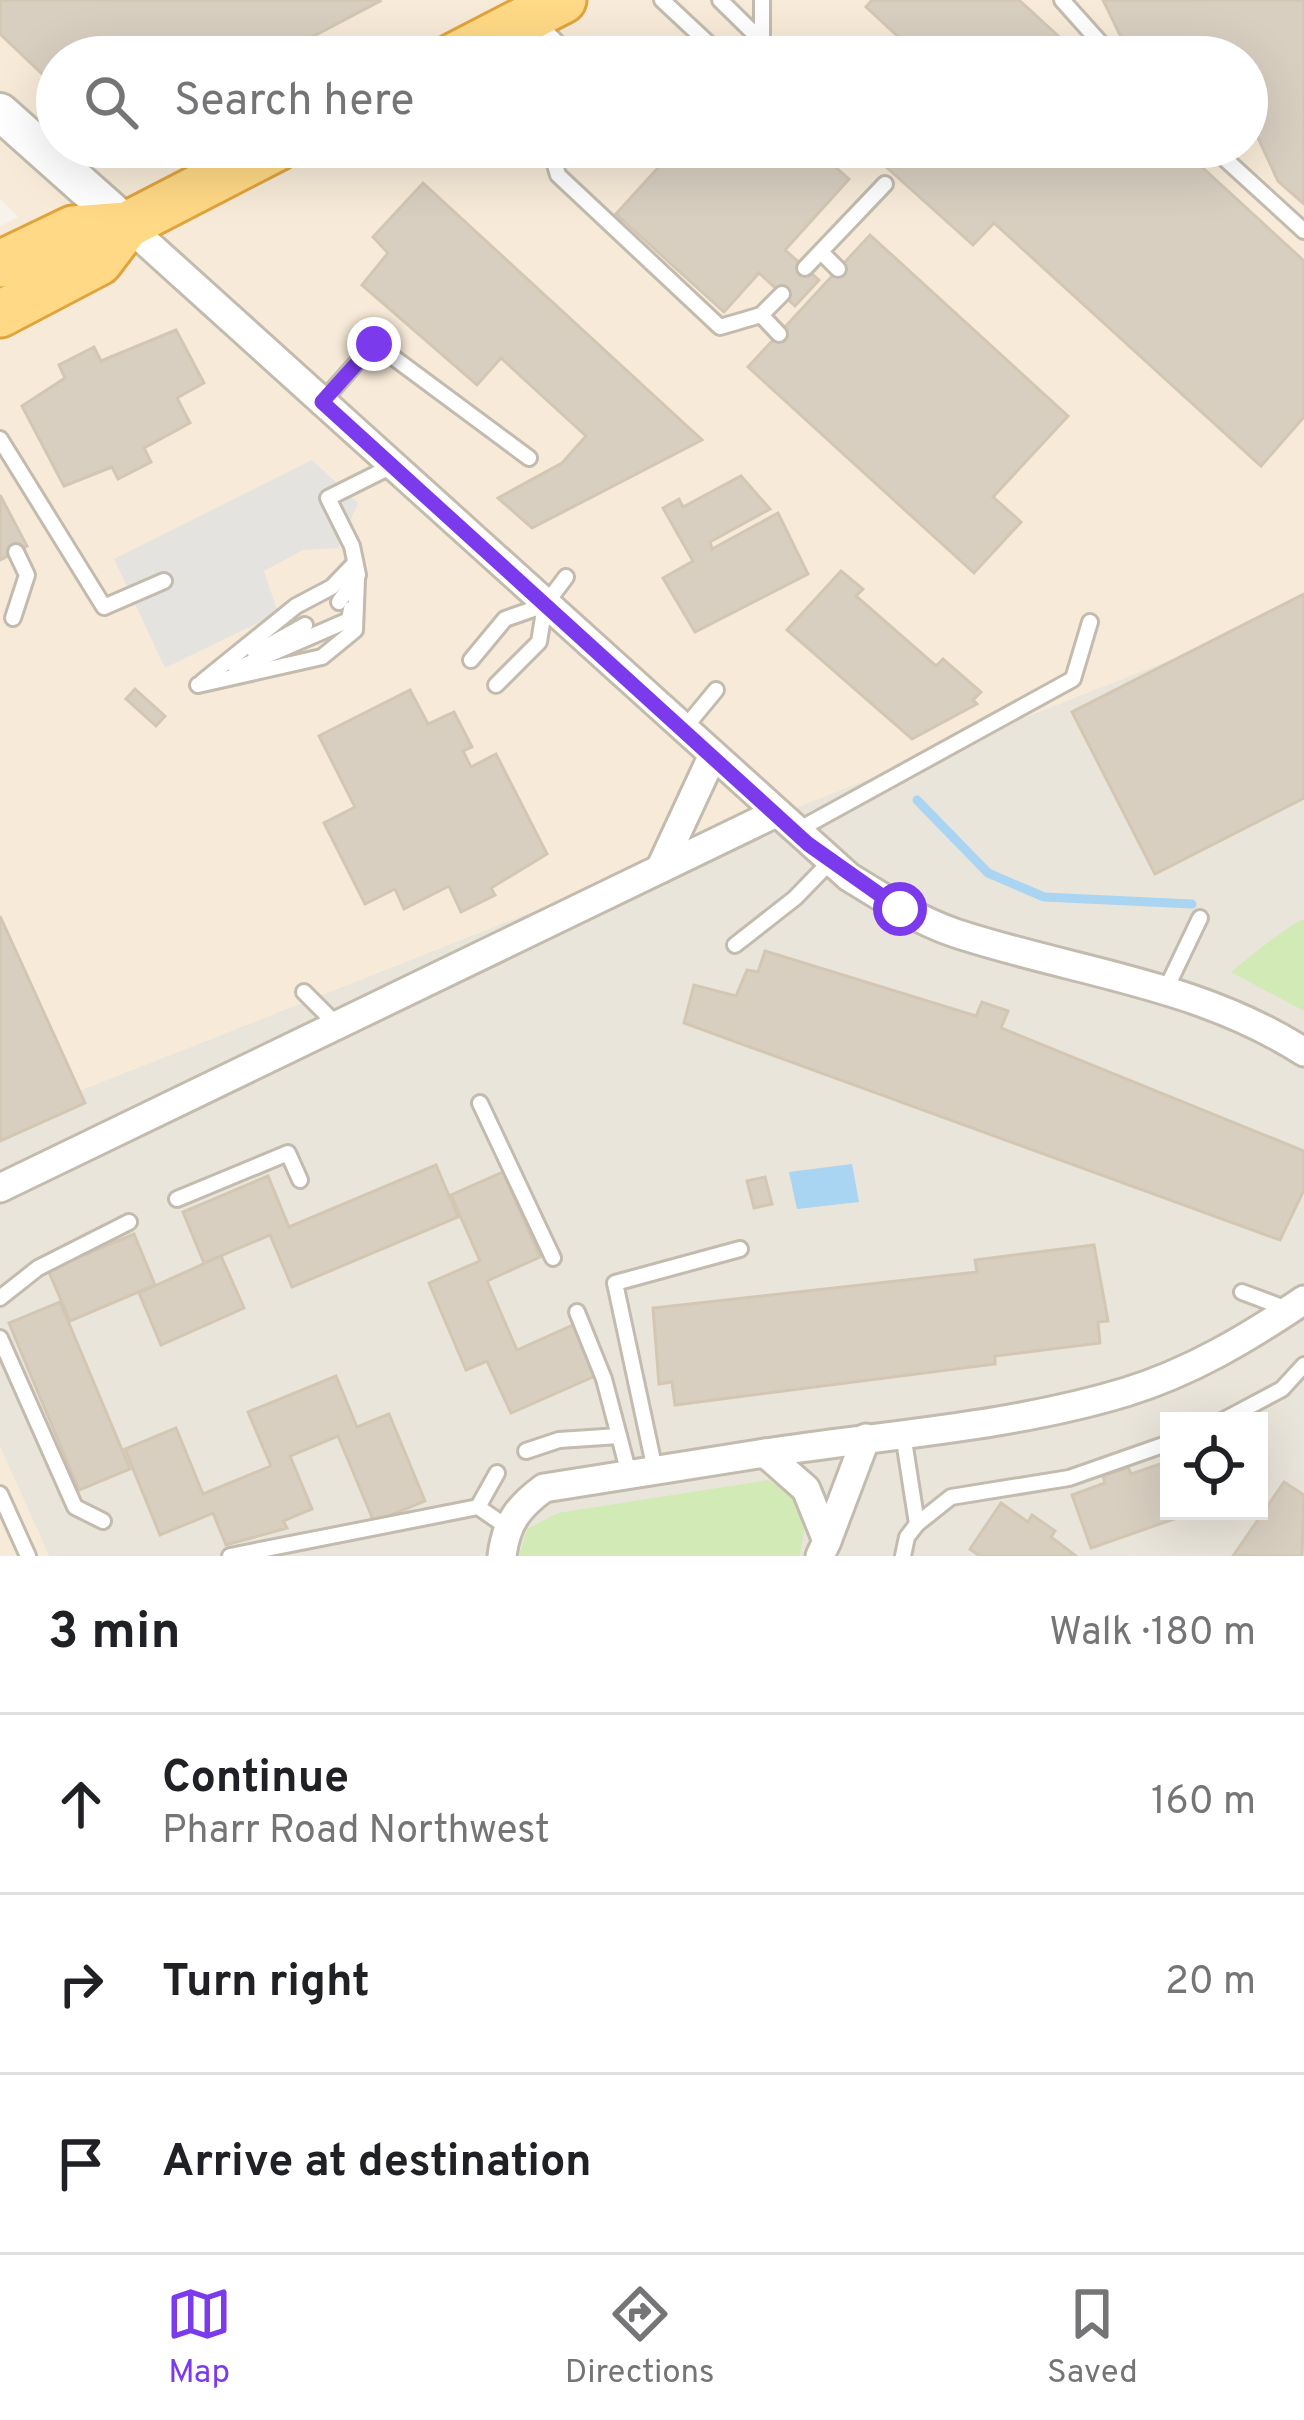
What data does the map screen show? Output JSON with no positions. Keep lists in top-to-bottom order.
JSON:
{
  "page": {
    "search": "Search here",
    "heading": ["3 min", "Walk · 180 m"],
    "list": [
      ["Continue", "Pharr Road Northwest", "160 m"],
      ["Turn right", "20 m"],
      "Arrive at destination"
    ],
    "nav": ["Map", "Directions", "Saved"]
  }
}
